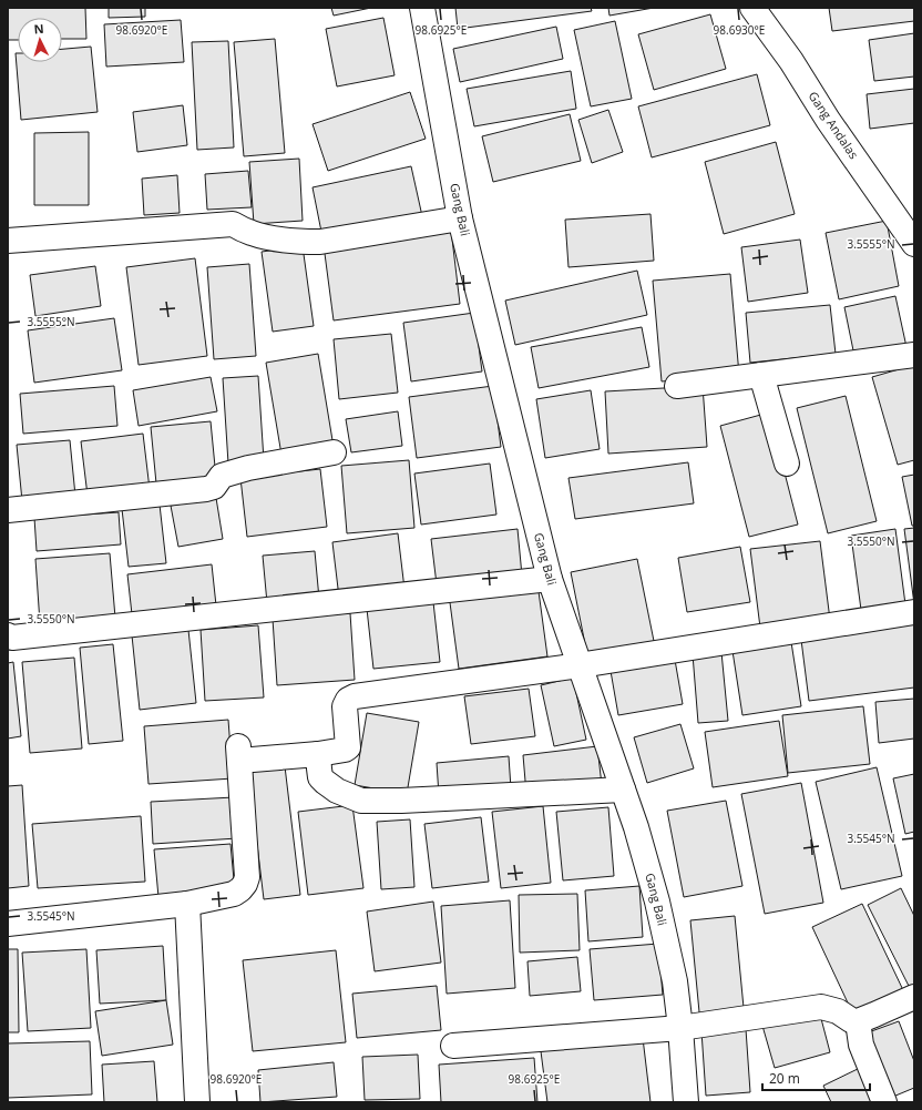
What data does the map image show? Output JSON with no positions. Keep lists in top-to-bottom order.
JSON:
{
  "streets": {
    "street": ["Gang Andalas", "Gang Bali"]
  },
  "scale_bar": "20 m",
  "north": "top",
  "coordinates": [
    "98.6920°E",
    "98.6925°E",
    "98.6930°E",
    "3.5555°N",
    "3.5550°N",
    "3.5545°N"
  ]
}
